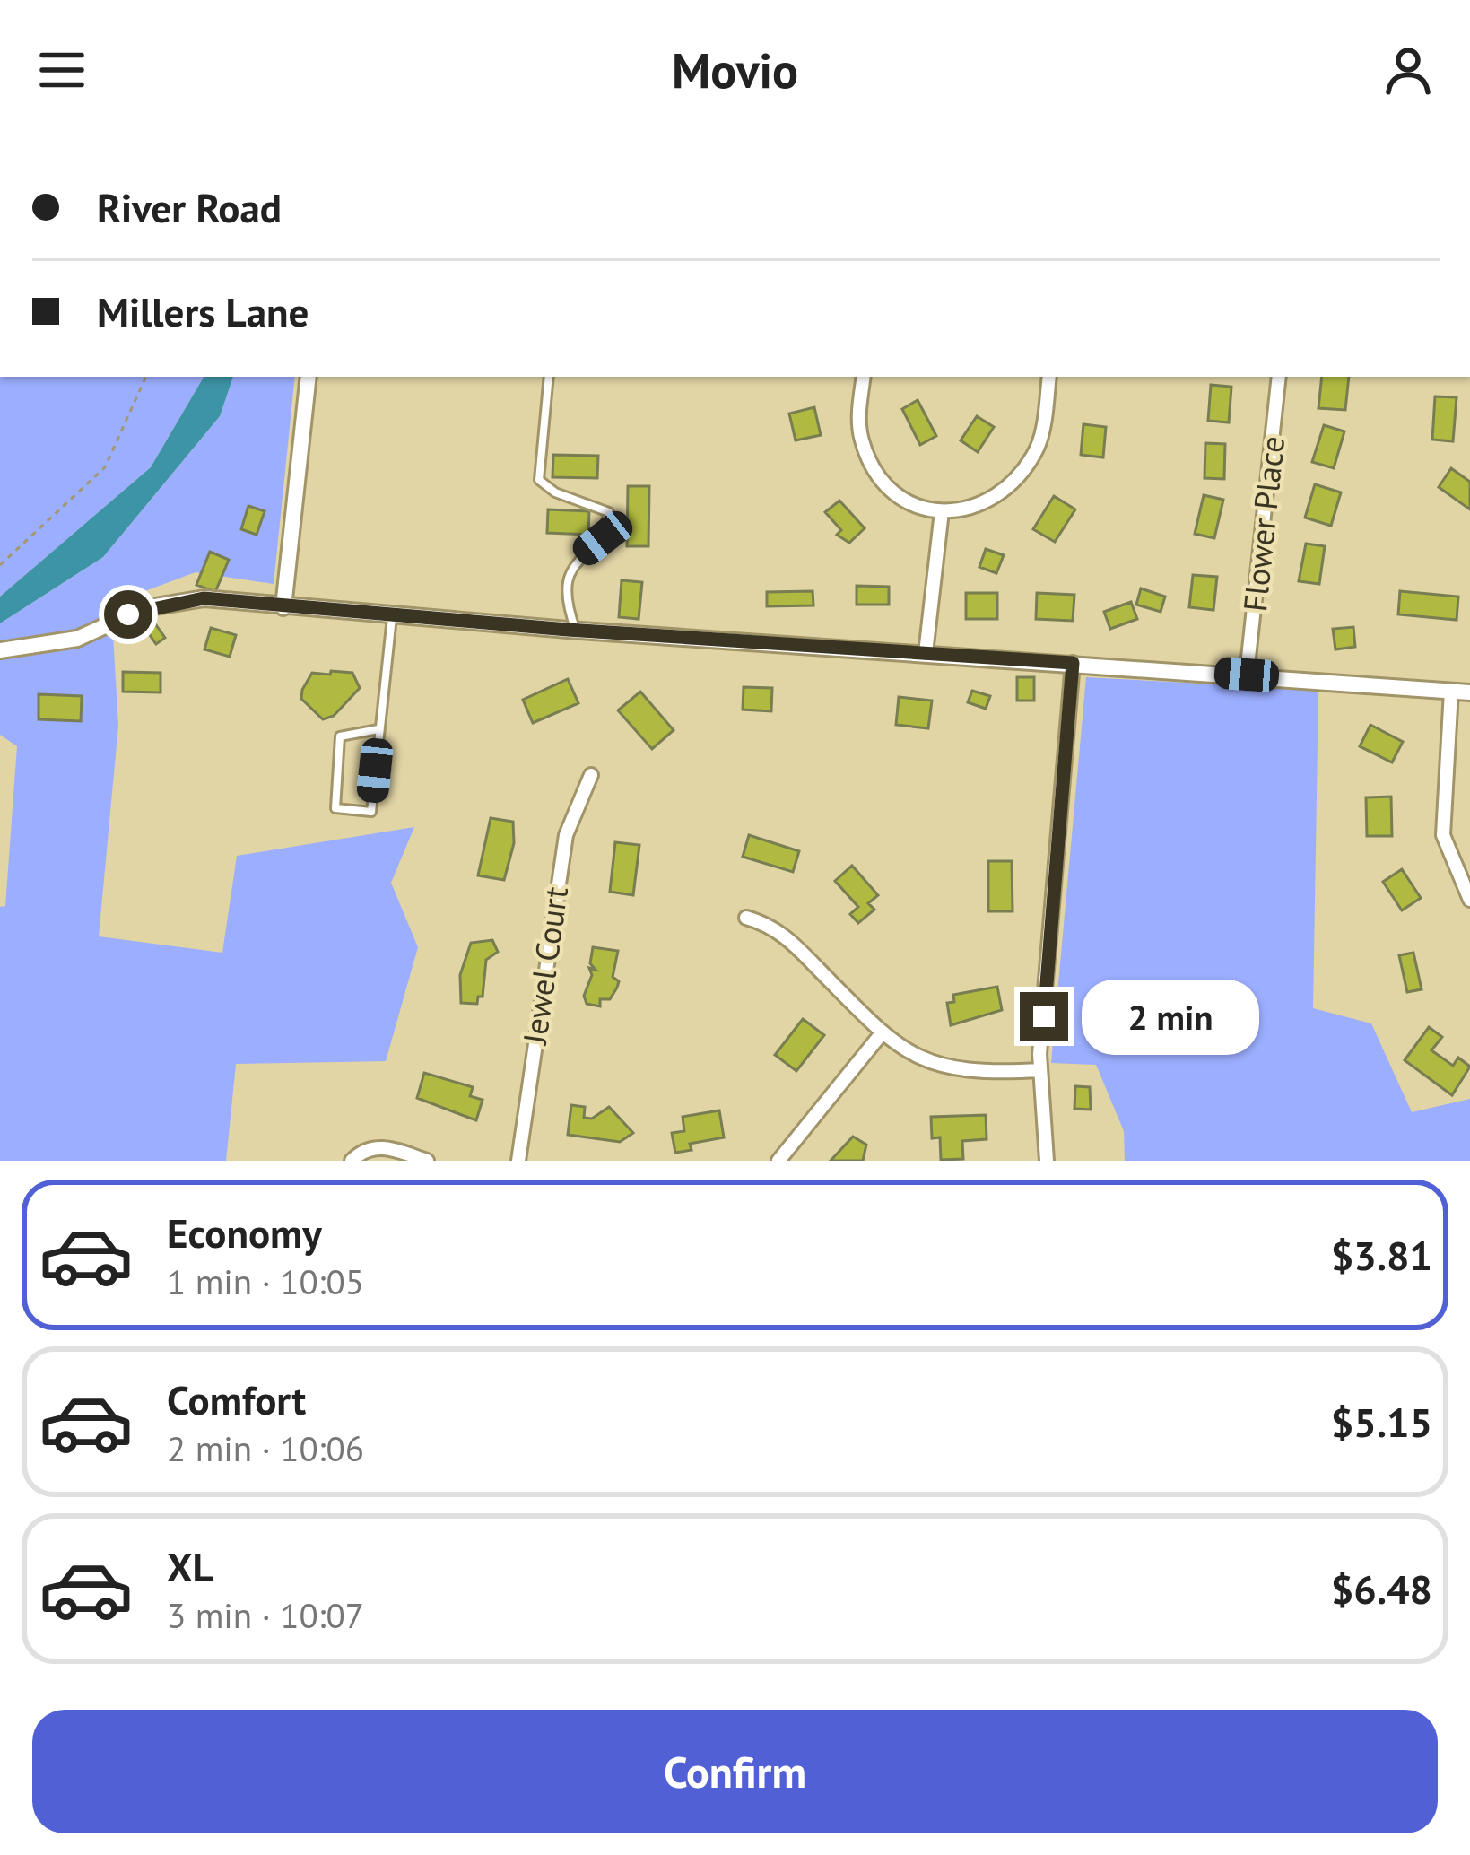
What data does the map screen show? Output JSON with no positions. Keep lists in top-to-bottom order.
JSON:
{
  "streets": {
    "street": ["Flower Place", "Jewel Court"]
  },
  "page": {
    "header": "Movio",
    "banner": ["River Road", "Millers Lane"],
    "bubble": "2 min",
    "list": [
      {
        "name": "Economy",
        "note": "1 min · 10:05",
        "value": "$3.81"
      },
      {
        "name": "Comfort",
        "note": "2 min · 10:06",
        "value": "$5.15"
      },
      {
        "name": "XL",
        "note": "3 min · 10:07",
        "value": "$6.48"
      }
    ],
    "buttons": "Confirm"
  }
}
